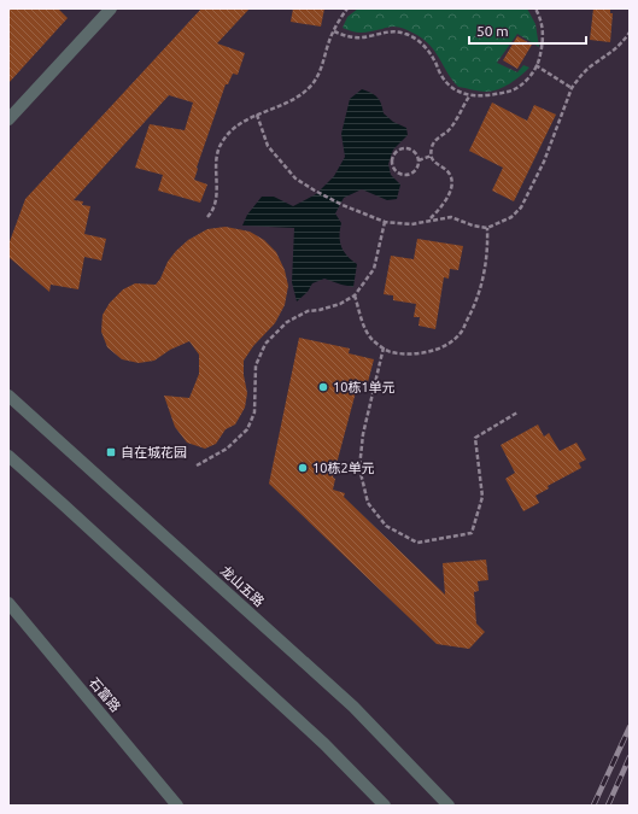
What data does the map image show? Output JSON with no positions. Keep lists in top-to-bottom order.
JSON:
{
  "streets": {
    "street": ["龙山五路", "石富路"]
  },
  "places": {
    "other": ["10栋1单元", "10栋2单元"],
    "transit": ["自在城花园"]
  },
  "scale_bar": "50 m"
}
